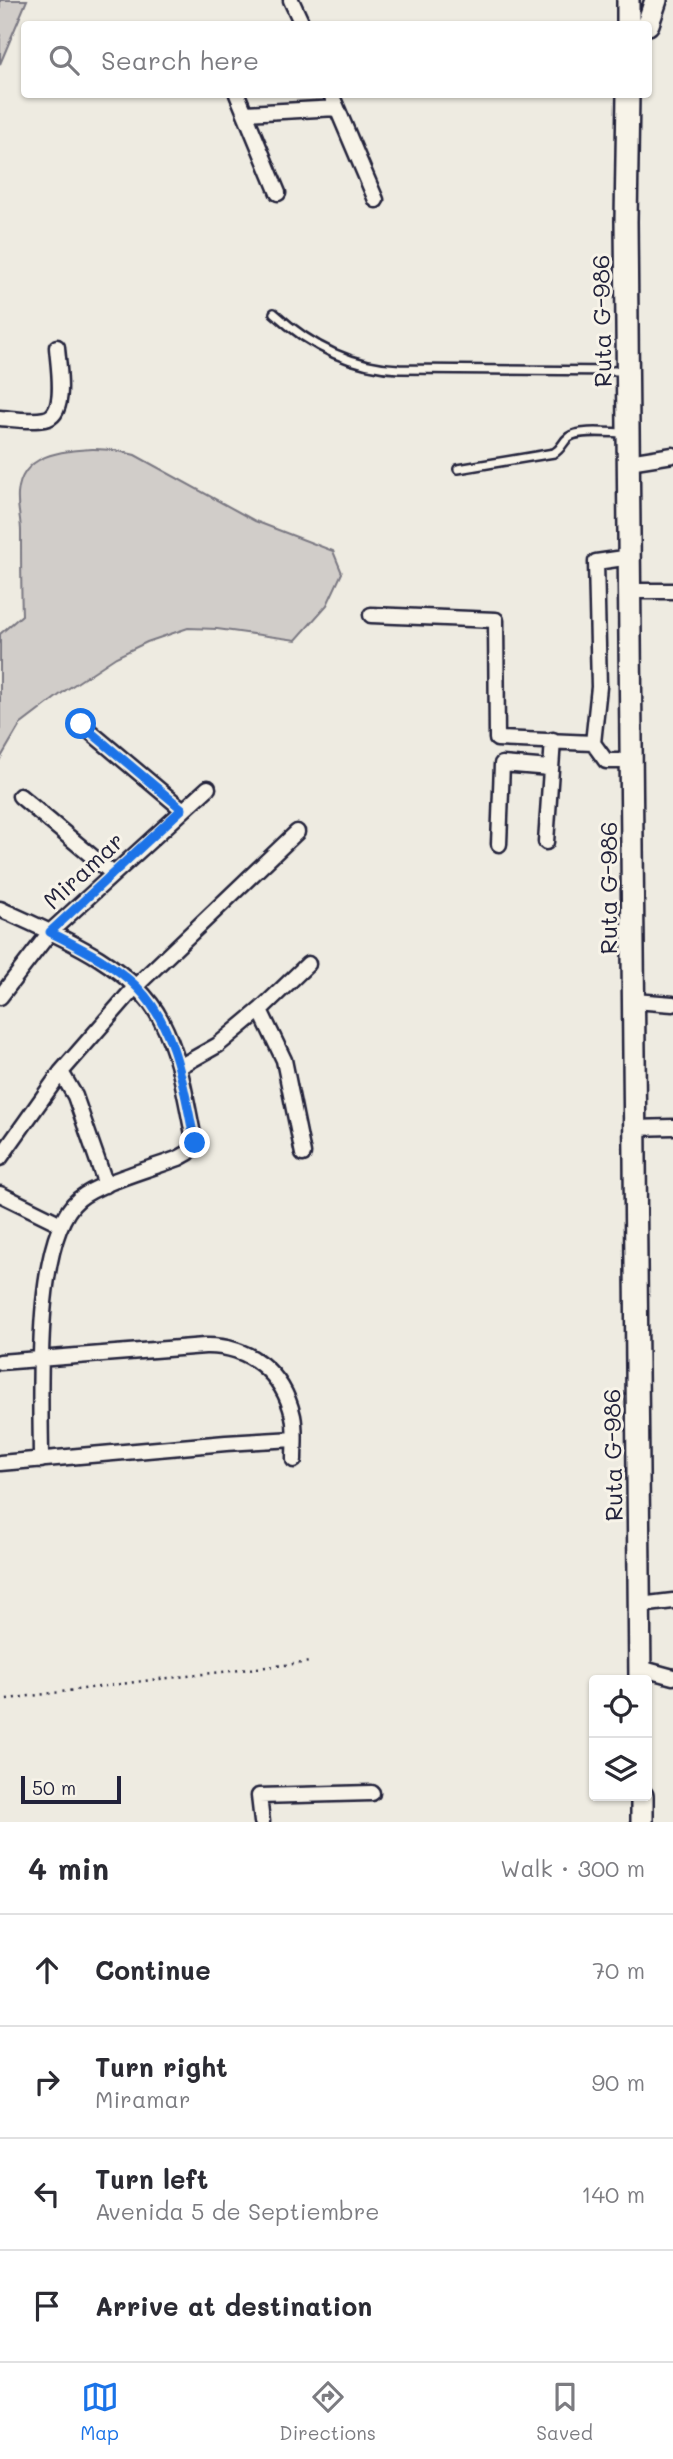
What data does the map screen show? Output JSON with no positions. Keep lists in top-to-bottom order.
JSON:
{
  "streets": {
    "main road": ["Ruta G-986"],
    "street": ["Miramar"]
  },
  "scale_bar": "50 m",
  "page": {
    "search": "Search here",
    "scale": "50 m",
    "heading": ["4 min", "Walk · 300 m"],
    "list": [
      ["Continue", "70 m"],
      ["Turn right", "Miramar", "90 m"],
      ["Turn left", "Avenida 5 de Septiembre", "140 m"],
      "Arrive at destination"
    ],
    "nav": ["Map", "Directions", "Saved"]
  }
}
